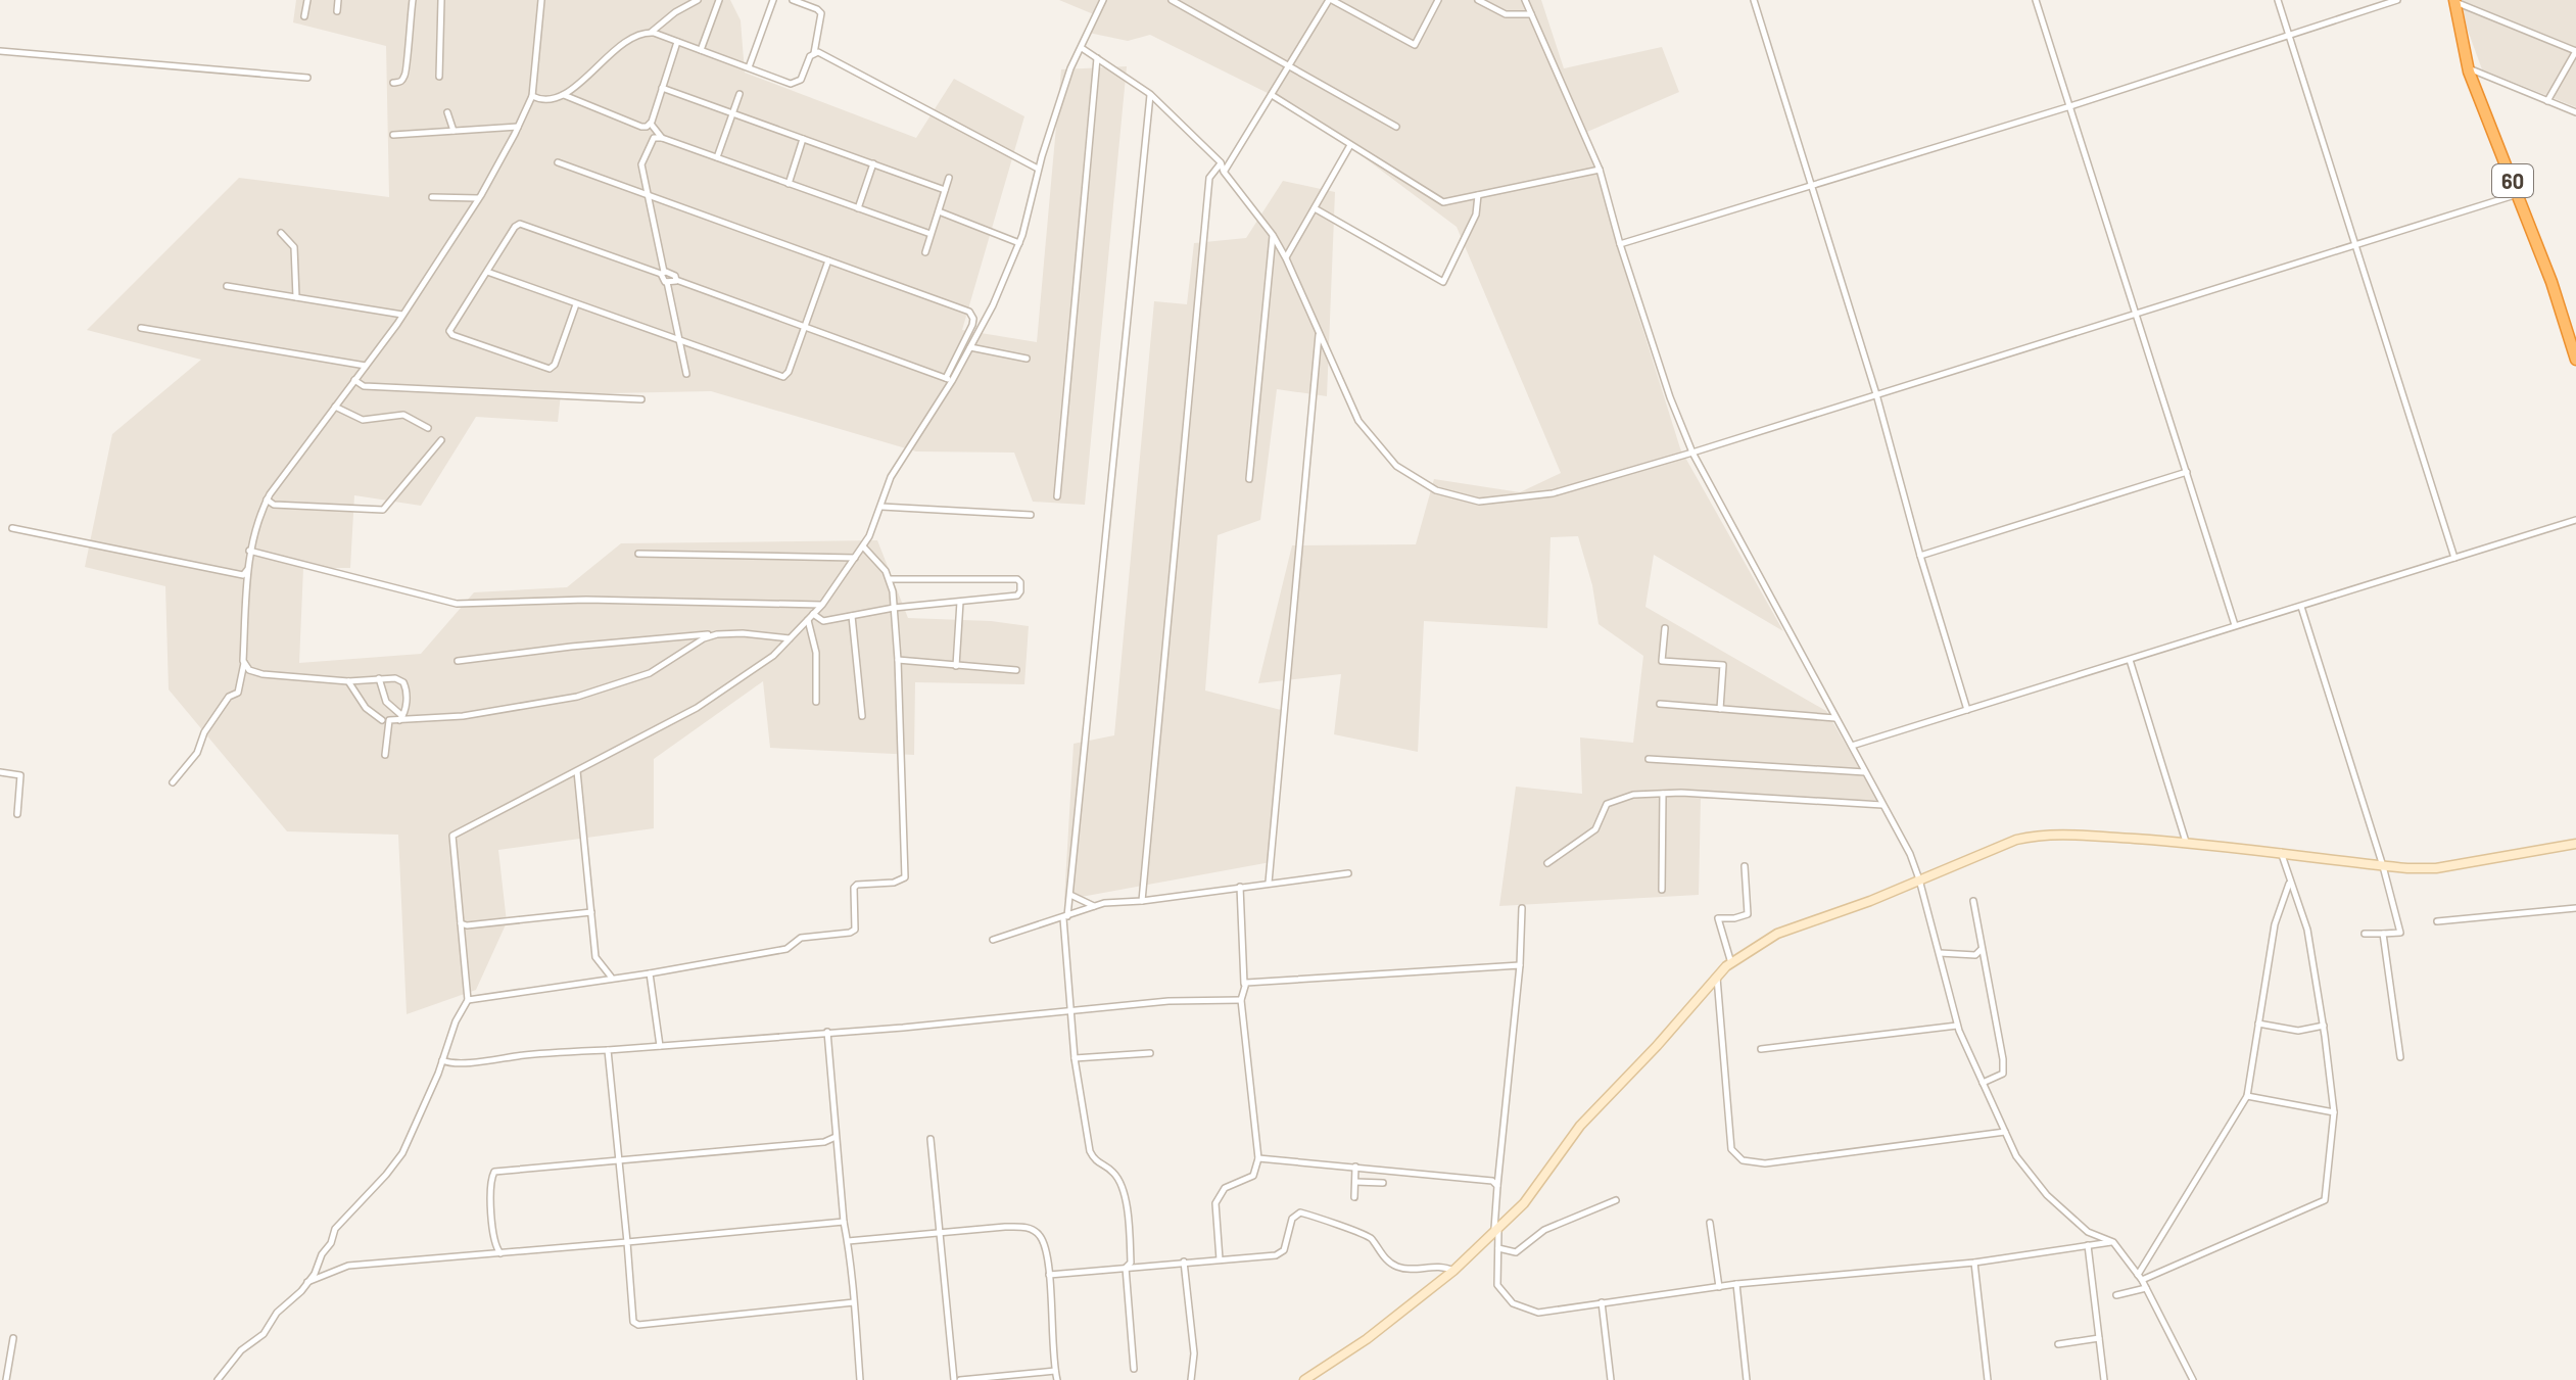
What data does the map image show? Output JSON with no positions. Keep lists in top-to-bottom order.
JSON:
{
  "streets": {
    "highway": ["60"]
  }
}
